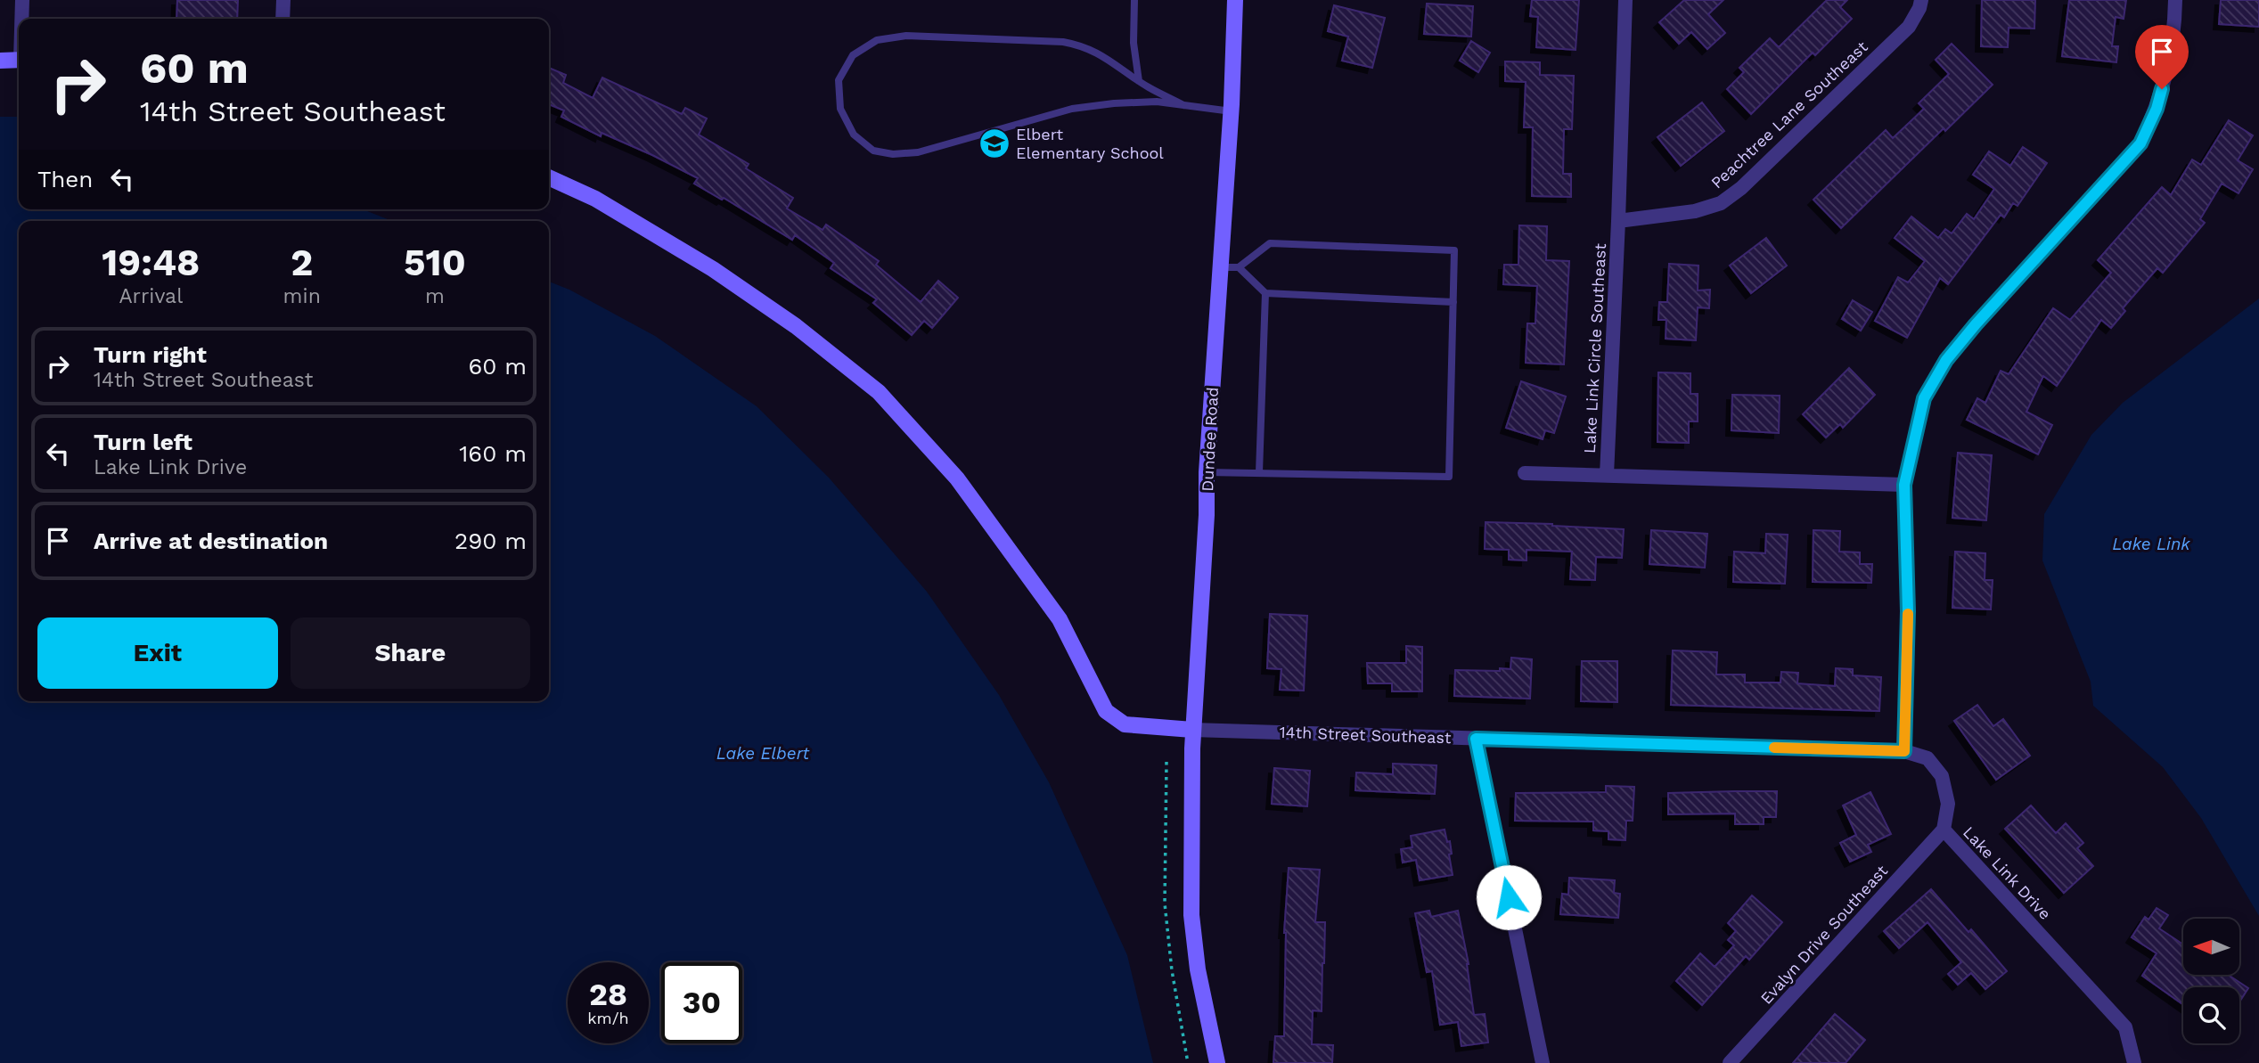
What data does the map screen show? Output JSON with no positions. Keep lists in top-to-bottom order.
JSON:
{
  "streets": {
    "main road": ["Dundee Road", "14th Street Southeast"],
    "street": [
      "Peachtree Lane Southeast",
      "Lake Link Circle Southeast",
      "Lake Link Drive",
      "Evalyn Drive Southeast"
    ]
  },
  "crossings": [
    ["Peachtree Lane Southeast", "Lake Link Circle Southeast"],
    ["Dundee Road", "14th Street Southeast"],
    ["14th Street Southeast", "Lake Link Drive"],
    ["Lake Link Drive", "Evalyn Drive Southeast"]
  ],
  "water": ["Lake Link", "Lake Elbert"],
  "places": {
    "school or university": ["Elbert Elementary School"]
  },
  "north": "left",
  "page": {
    "turn": ["60 m", "14th Street Southeast"],
    "then": "Then",
    "eta": [
      "19:48",
      "Arrival",
      "2",
      "min",
      "510",
      "m"
    ],
    "list": [
      {
        "name": "Turn right",
        "note": "14th Street Southeast",
        "value": "60 m"
      },
      {
        "name": "Turn left",
        "note": "Lake Link Drive",
        "value": "160 m"
      },
      {
        "name": "Arrive at destination",
        "value": "290 m"
      }
    ],
    "buttons": ["Exit", "Share"],
    "speed": "28 km/h",
    "limit": "30"
  }
}
